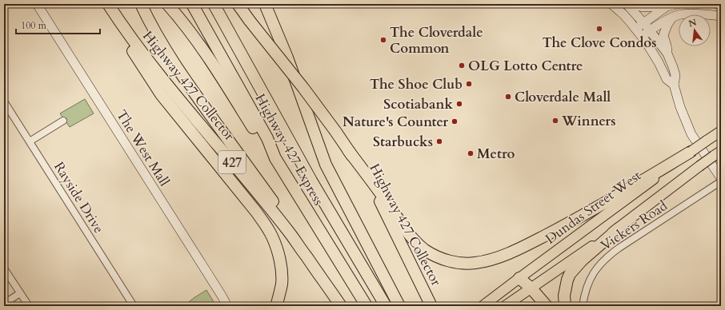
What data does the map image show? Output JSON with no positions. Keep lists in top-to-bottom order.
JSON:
{
  "streets": {
    "highway": ["Highway 427 Collector", "Highway 427 Express", "427"],
    "main road": ["The West Mall", "Dundas Street West"],
    "street": ["Rayside Drive", "Vickers Road"]
  },
  "places": [
    "The Clove Condos",
    "The Cloverdale Common",
    "OLG Lotto Centre",
    "The Shoe Club",
    "Cloverdale Mall",
    "Scotiabank",
    "Winners",
    "Nature's Counter",
    "Starbucks",
    "Metro"
  ],
  "scale_bar": "100 m",
  "north": "top"
}
